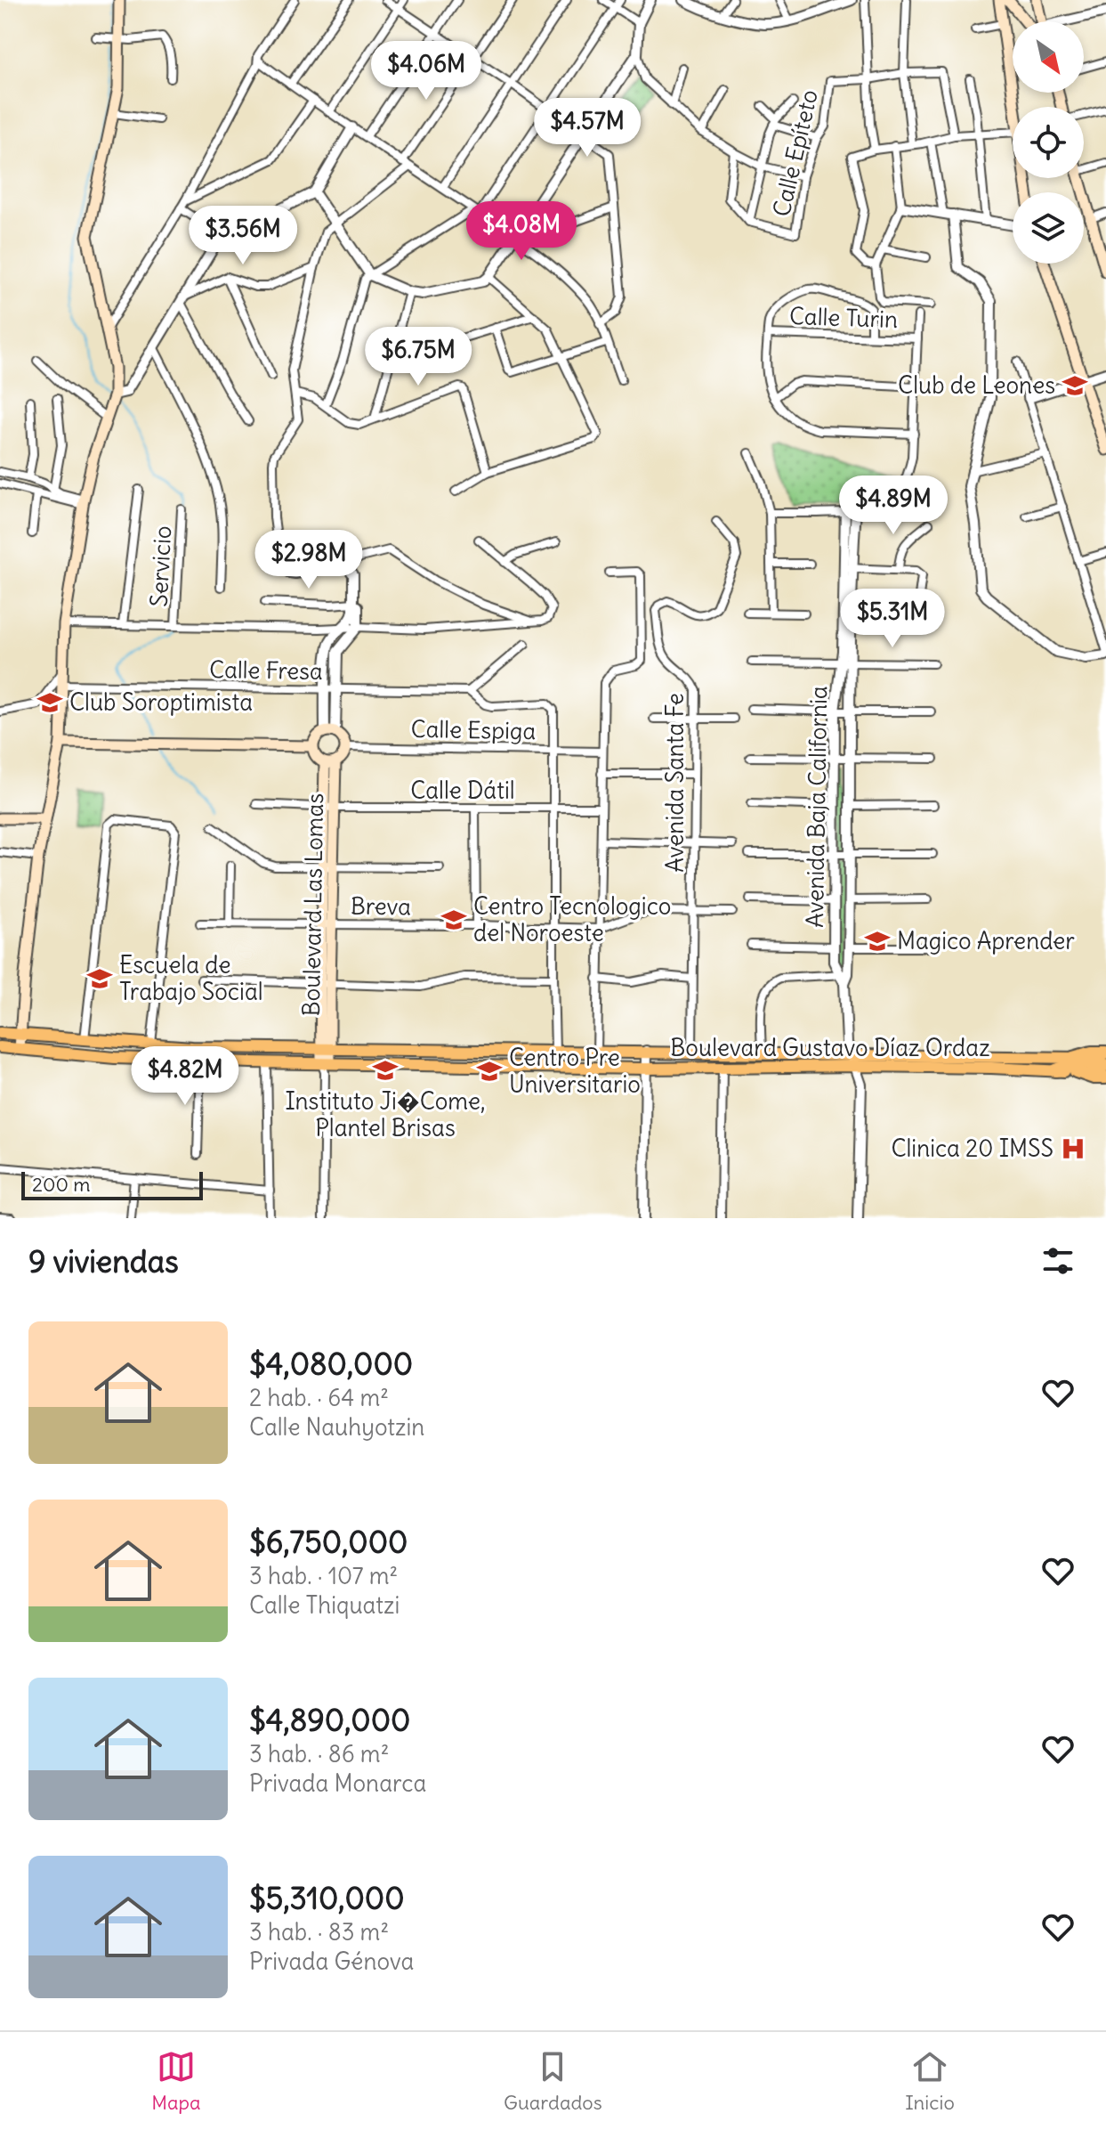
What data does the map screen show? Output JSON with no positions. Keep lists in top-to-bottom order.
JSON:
{
  "streets": {
    "main road": ["Boulevard Las Lomas", "Boulevard Gustavo Díaz Ordaz"],
    "street": [
      "Calle Epíteto",
      "Calle Turin",
      "Servicio",
      "Calle Fresa",
      "Calle Espiga",
      "Avenida Santa Fe",
      "Calle Dátil",
      "Avenida Baja California",
      "Breva"
    ]
  },
  "crossings": [
    ["Calle Espiga", "Boulevard Las Lomas"],
    ["Avenida Santa Fe", "Boulevard Gustavo Díaz Ordaz"],
    ["Calle Dátil", "Boulevard Las Lomas"],
    ["Avenida Baja California", "Boulevard Gustavo Díaz Ordaz"],
    ["Boulevard Las Lomas", "Breva"],
    ["Boulevard Las Lomas", "Boulevard Gustavo Díaz Ordaz"]
  ],
  "places": {
    "school or university": [
      "Club de Leones",
      "Club Soroptimista",
      "Centro Tecnologico del Noroeste",
      "Magico Aprender",
      "Escuela de Trabajo Social",
      "Instituto Ji�Come, Plantel Brisas",
      "Centro Pre Universitario"
    ],
    "hospital": ["Clinica 20 IMSS"]
  },
  "scale_bar": "200 m",
  "north": "bottom right",
  "page": {
    "price": [
      "$4.06M",
      "$4.57M",
      "$4.08M",
      "$3.56M",
      "$6.75M",
      "$4.89M",
      "$2.98M",
      "$5.31M",
      "$4.82M"
    ],
    "scale": "200 m",
    "heading": "9 viviendas",
    "list": [
      {
        "name": "$4,080,000",
        "note": "2 hab. · 64 m² · Calle Nauhyotzin"
      },
      {
        "name": "$6,750,000",
        "note": "3 hab. · 107 m² · Calle Thiquatzi"
      },
      {
        "name": "$4,890,000",
        "note": "3 hab. · 86 m² · Privada Monarca"
      },
      {
        "name": "$5,310,000",
        "note": "3 hab. · 83 m² · Privada Génova"
      }
    ],
    "tabs": ["Mapa", "Guardados", "Inicio"]
  }
}
